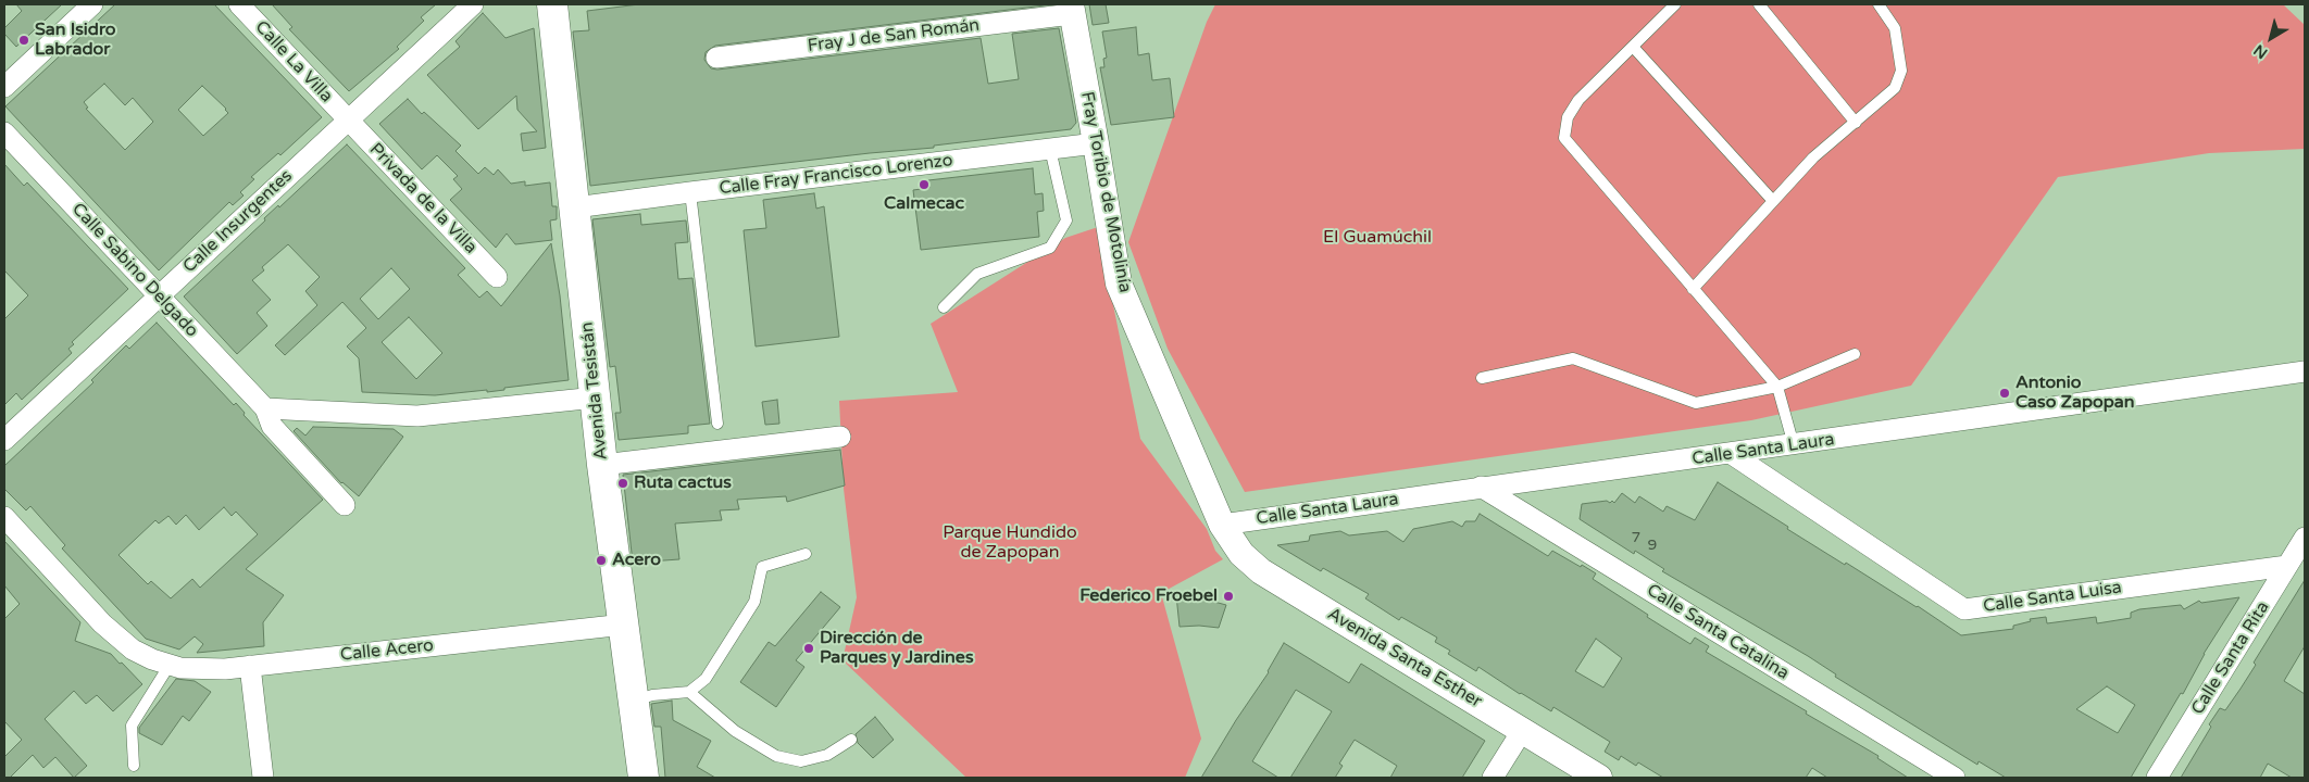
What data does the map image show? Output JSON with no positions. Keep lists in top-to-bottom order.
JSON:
{
  "streets": {
    "main road": ["Avenida Tesistán"],
    "street": [
      "Fray J de San Román",
      "Calle La Villa",
      "Calle Fray Francisco Lorenzo",
      "Fray Toribio de Motolinía",
      "Privada de la Villa",
      "Calle Insurgentes",
      "Calle Sabino Delgado",
      "Calle Santa Laura",
      "Calle Santa Luisa",
      "Calle Santa Catalina",
      "Calle Acero",
      "Avenida Santa Esther",
      "Calle Santa Rita"
    ]
  },
  "crossings": [
    ["Fray J de San Román", "Fray Toribio de Motolinía"],
    ["Calle La Villa", "Privada de la Villa"],
    ["Calle La Villa", "Calle Insurgentes"],
    ["Calle Fray Francisco Lorenzo", "Fray Toribio de Motolinía"],
    ["Calle Fray Francisco Lorenzo", "Avenida Tesistán"],
    ["Fray Toribio de Motolinía", "Calle Santa Laura"],
    ["Fray Toribio de Motolinía", "Avenida Santa Esther"],
    ["Privada de la Villa", "Calle Insurgentes"],
    ["Calle Insurgentes", "Calle Sabino Delgado"],
    ["Avenida Tesistán", "Calle Acero"],
    ["Calle Santa Laura", "Calle Santa Luisa"],
    ["Calle Santa Laura", "Calle Santa Catalina"],
    ["Calle Santa Laura", "Avenida Santa Esther"],
    ["Calle Santa Luisa", "Calle Santa Rita"]
  ],
  "parks": ["El Guamúchil", "Parque Hundido de Zapopan"],
  "places": [
    "San Isidro Labrador",
    "Calmecac",
    "Antonio Caso Zapopan",
    "Ruta cactus",
    "Acero",
    "Federico Froebel",
    "Dirección de Parques y Jardines"
  ],
  "house_numbers": ["7", "9"],
  "north": "bottom left"
}
